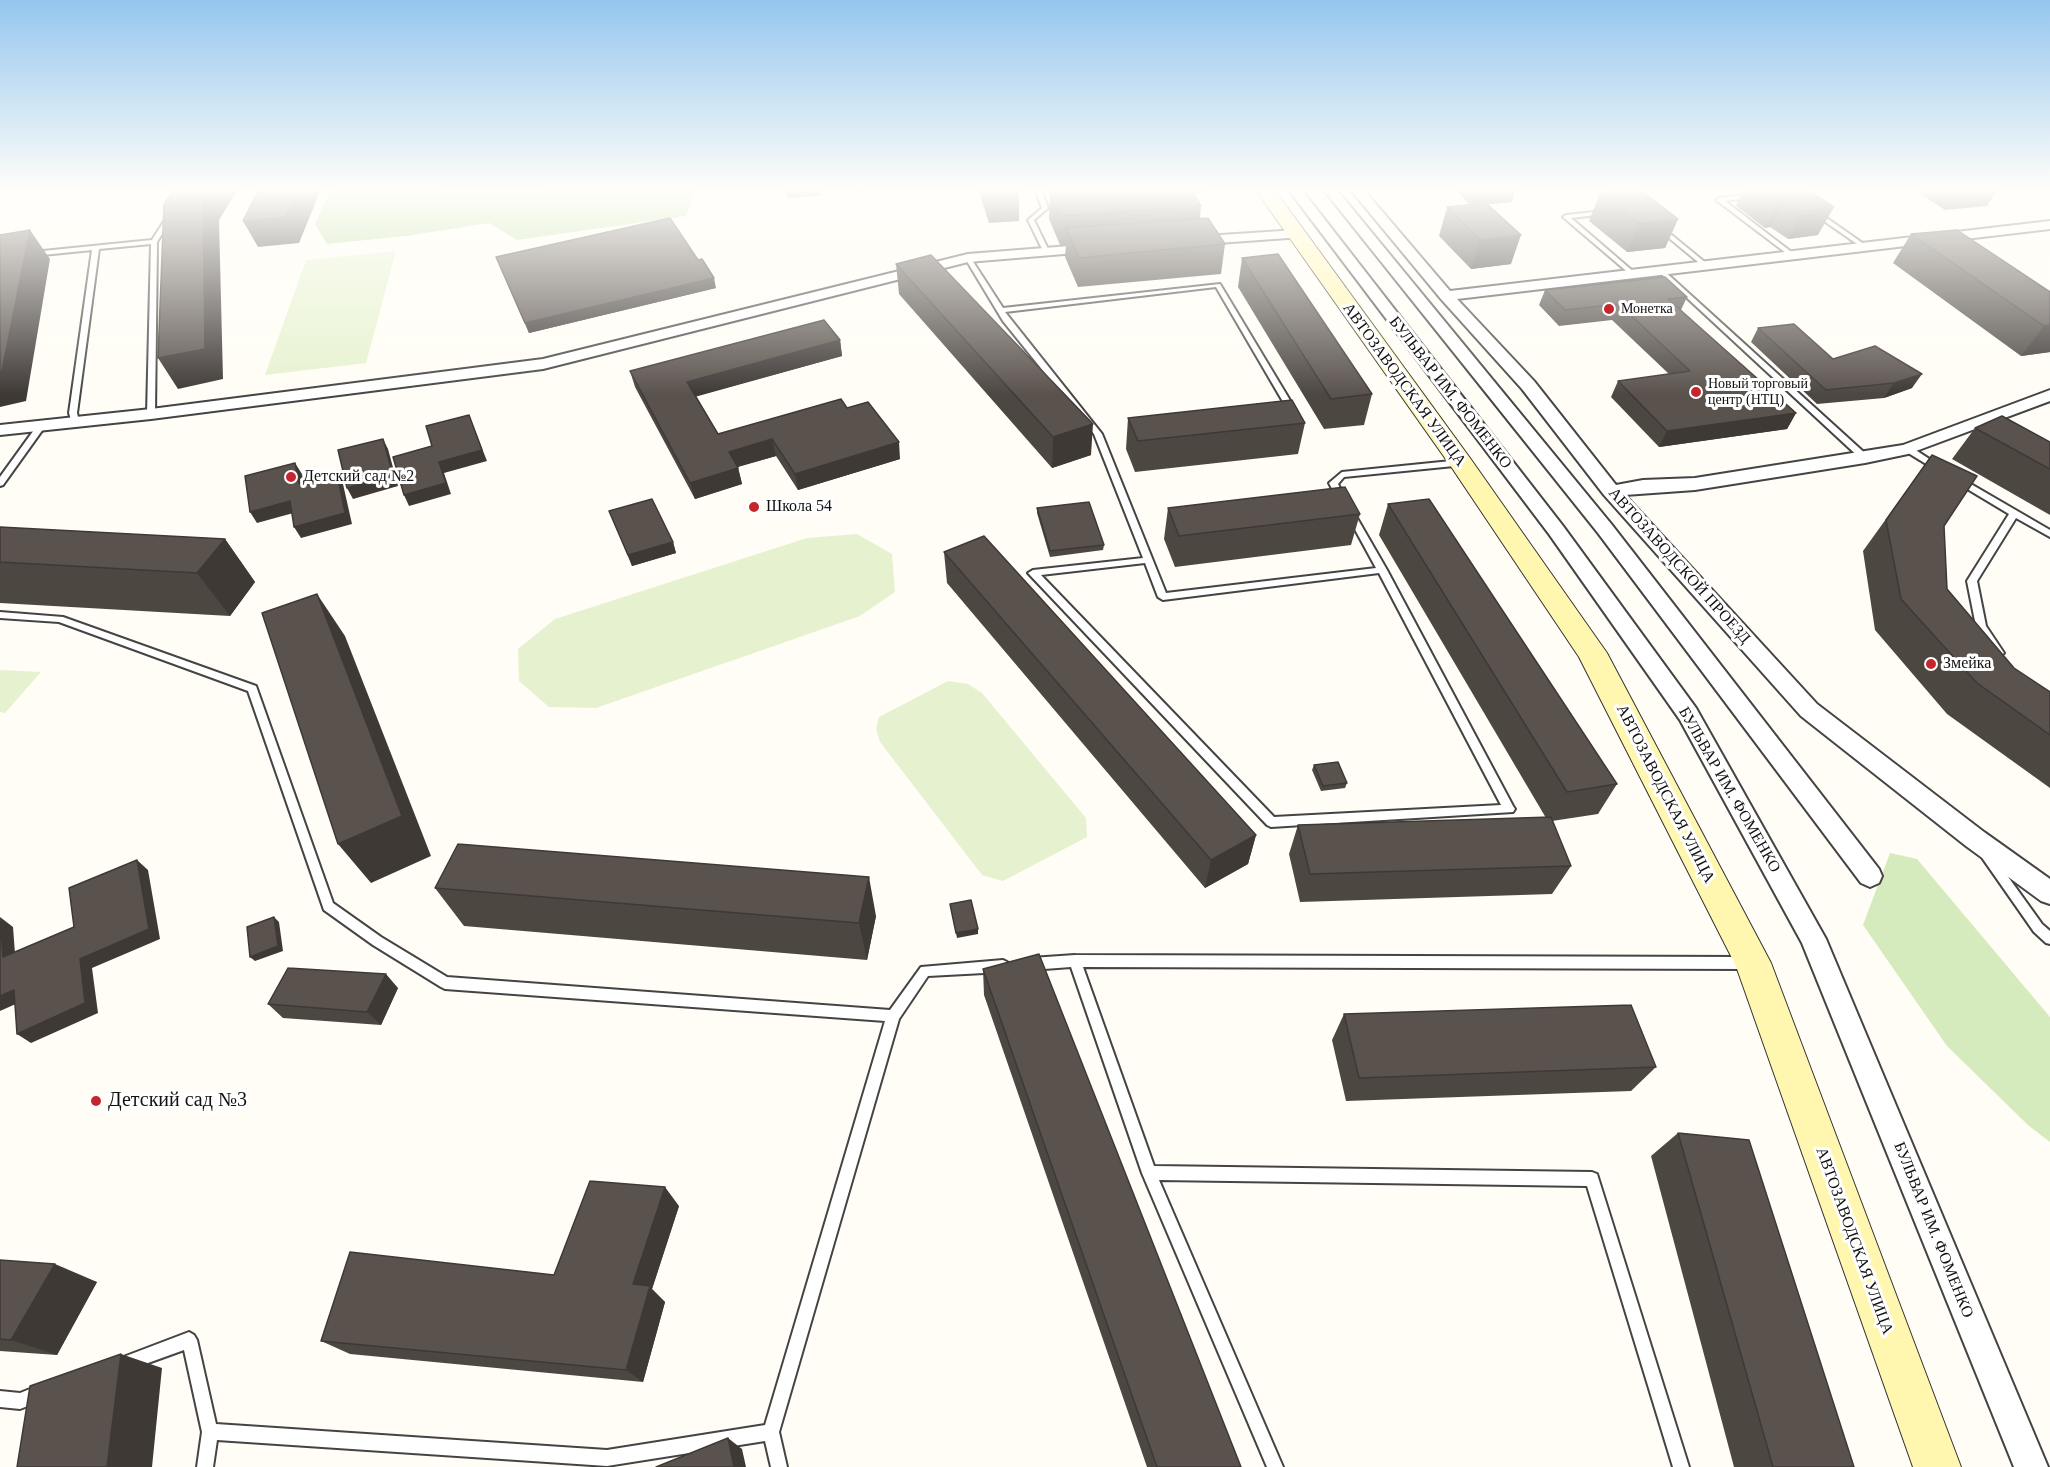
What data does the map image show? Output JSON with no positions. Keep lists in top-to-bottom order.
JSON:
{
  "streets": {
    "street": ["АВТОЗАВОДСКАЯ УЛИЦА", "БУЛЬВАР ИМ. ФОМЕНКО", "АВТОЗАВОДСКОЙ ПРОЕЗД"]
  },
  "places": [
    "Монетка",
    "Новый торговый центр (НТЦ)",
    "Детский сад №2",
    "Школа 54",
    "Змейка",
    "Детский сад №3"
  ]
}
